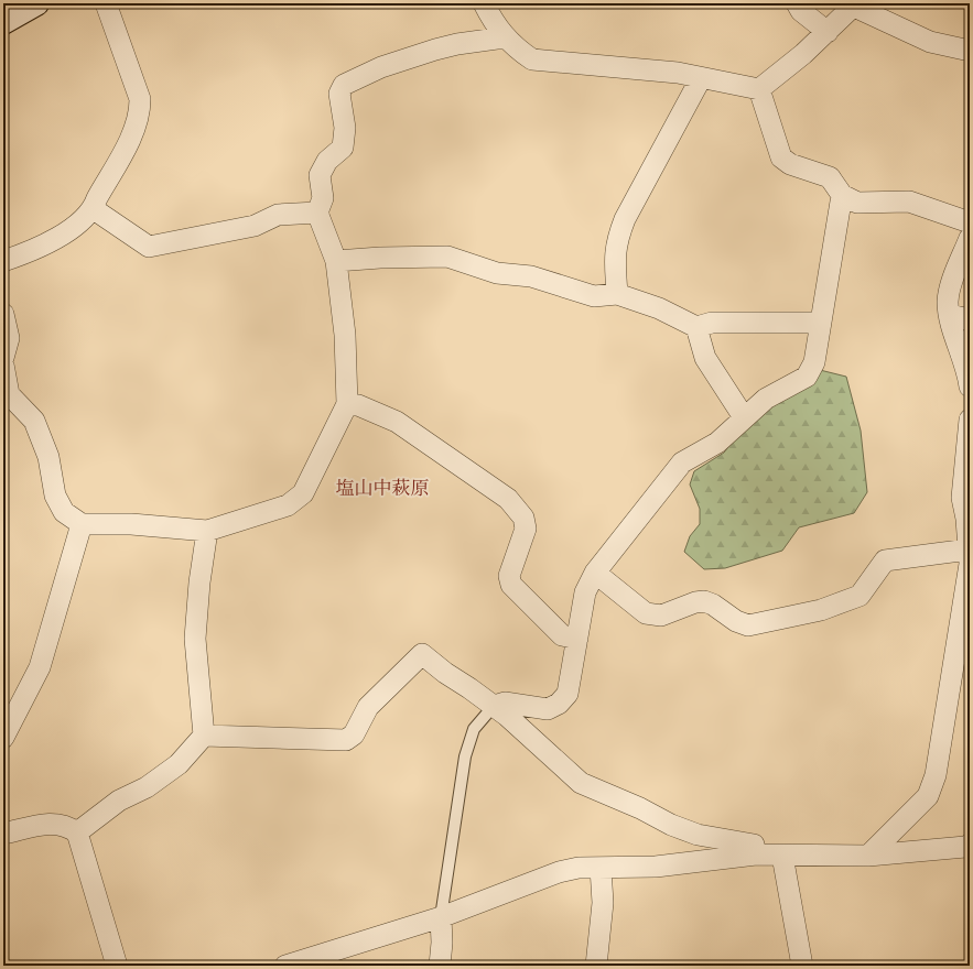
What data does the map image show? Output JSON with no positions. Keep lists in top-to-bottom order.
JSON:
{
  "districts": ["塩山中萩原"]
}
